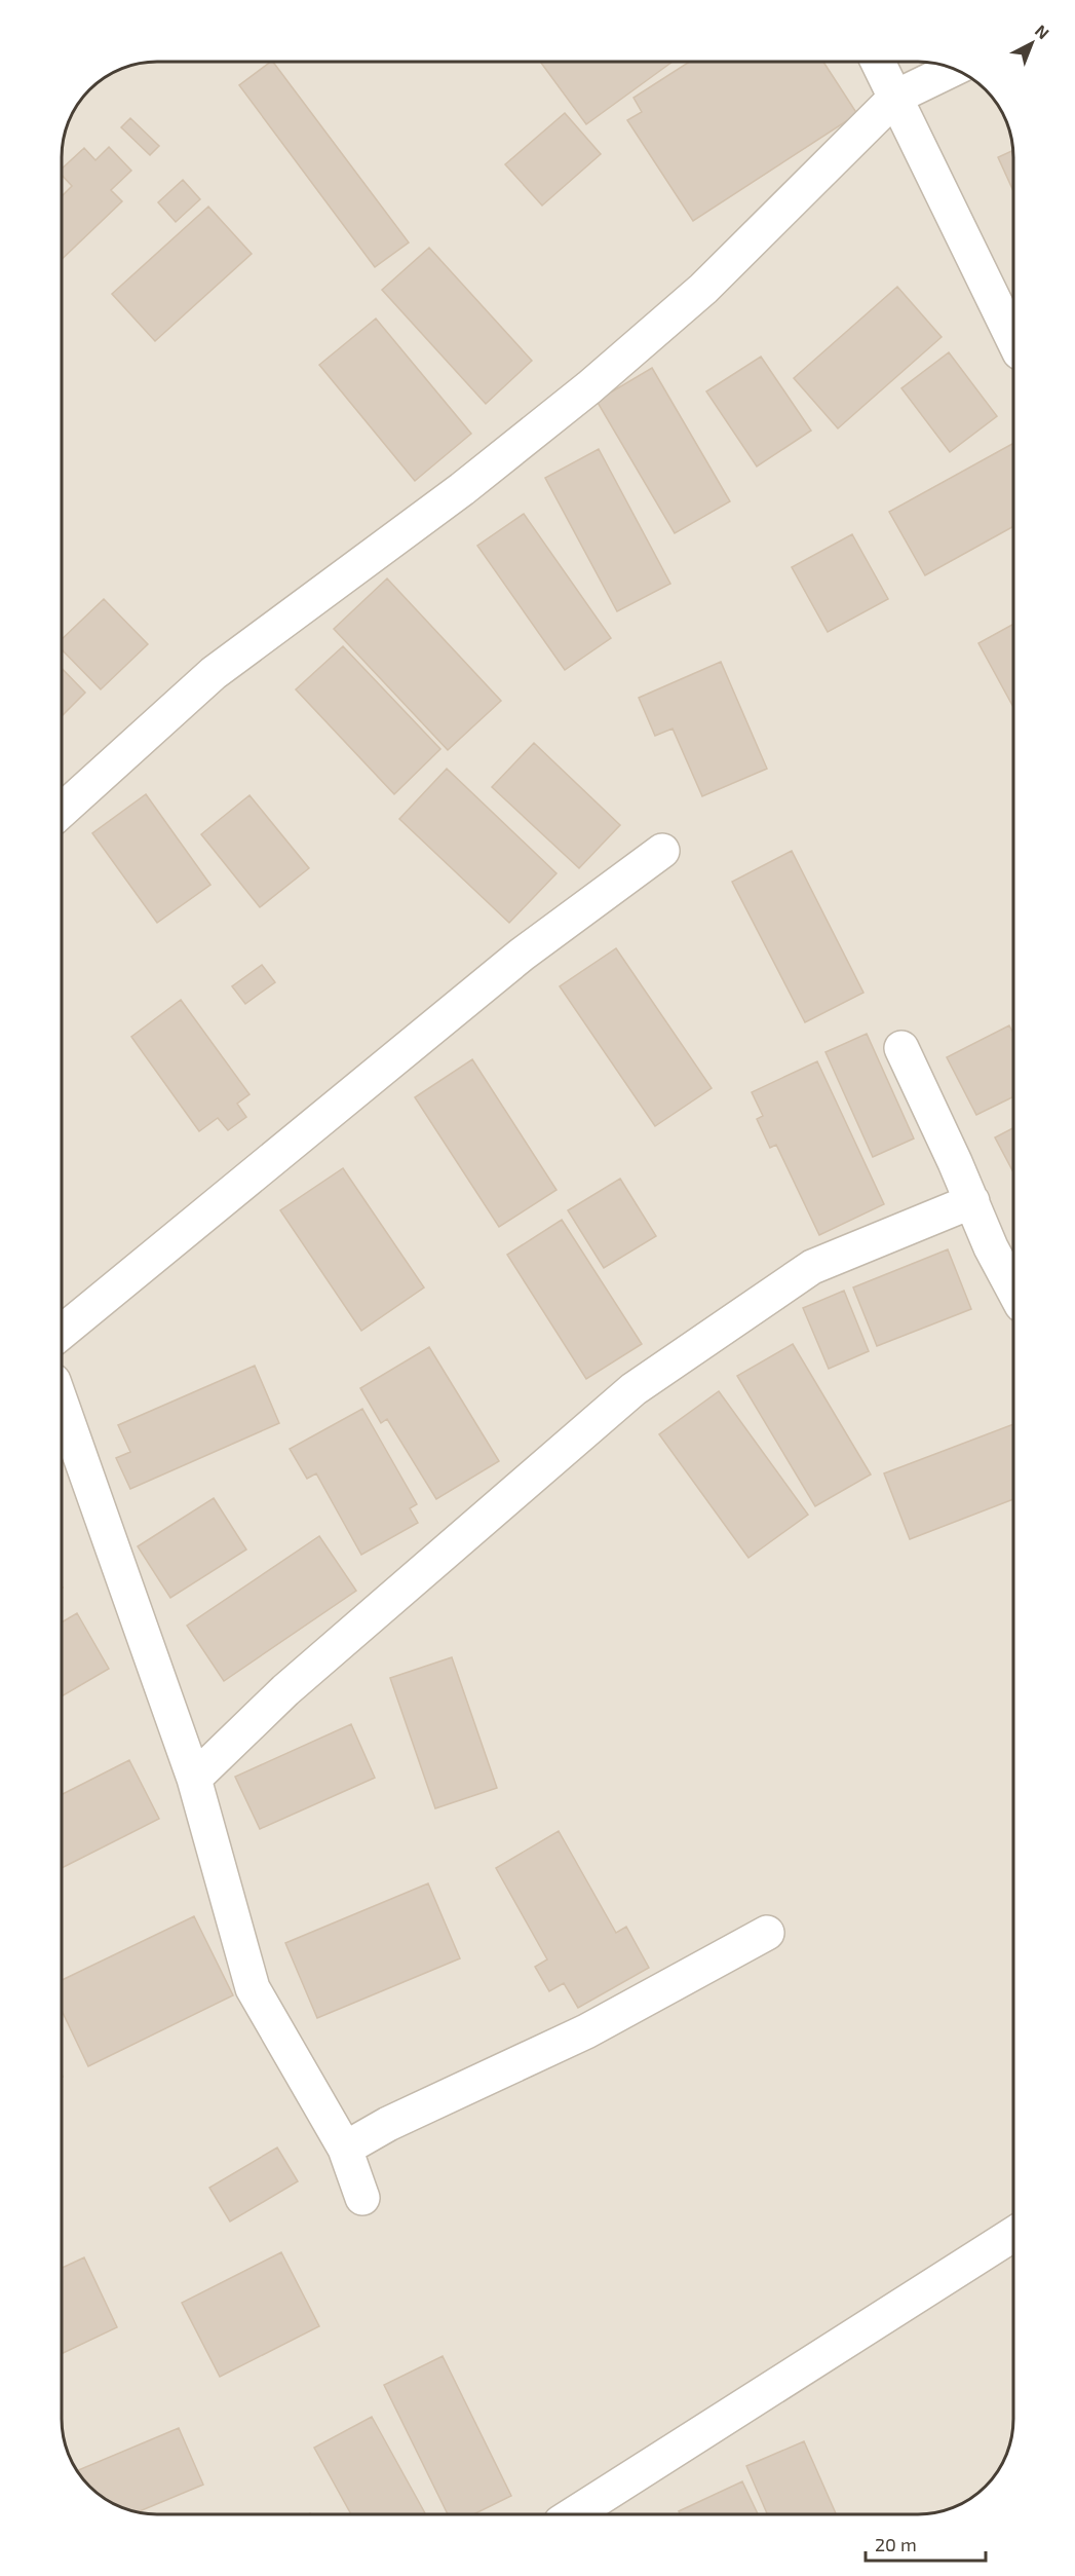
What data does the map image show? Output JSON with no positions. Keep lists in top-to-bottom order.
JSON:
{
  "scale_bar": "20 m",
  "north": "top right"
}
